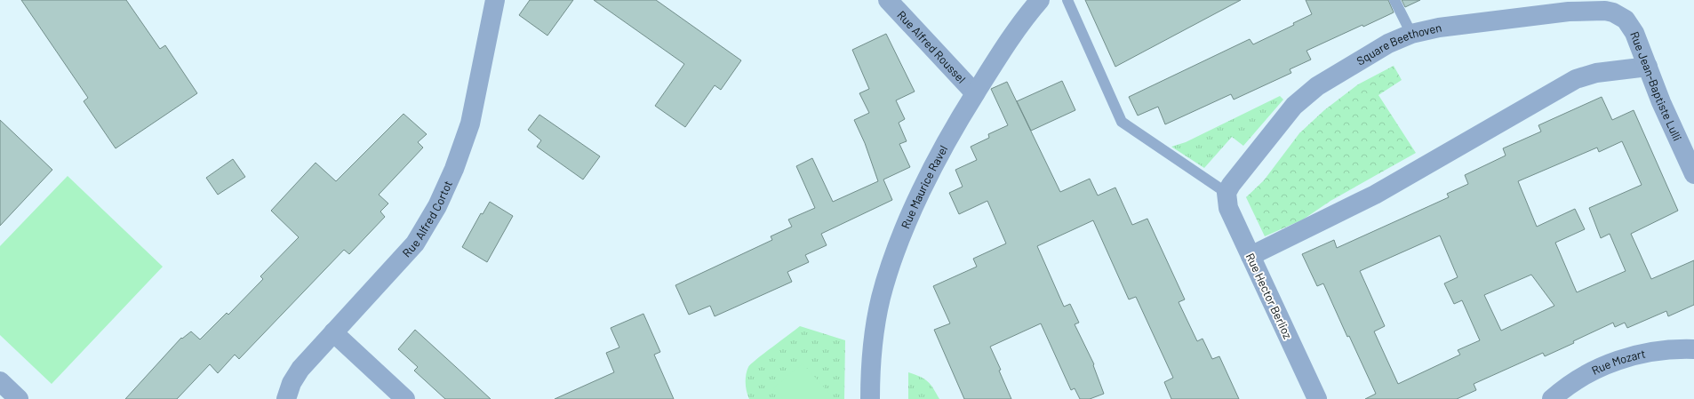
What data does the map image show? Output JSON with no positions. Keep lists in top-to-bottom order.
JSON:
{
  "streets": {
    "street": [
      "Square Beethoven",
      "Rue Alfred Roussel",
      "Rue Jean-Baptiste Lulli",
      "Rue Maurice Ravel",
      "Rue Alfred Cortot",
      "Rue Hector Berlioz",
      "Rue Mozart"
    ]
  },
  "crossings": [
    ["Square Beethoven", "Rue Jean-Baptiste Lulli"],
    ["Square Beethoven", "Rue Hector Berlioz"],
    ["Rue Alfred Roussel", "Rue Maurice Ravel"]
  ]
}
